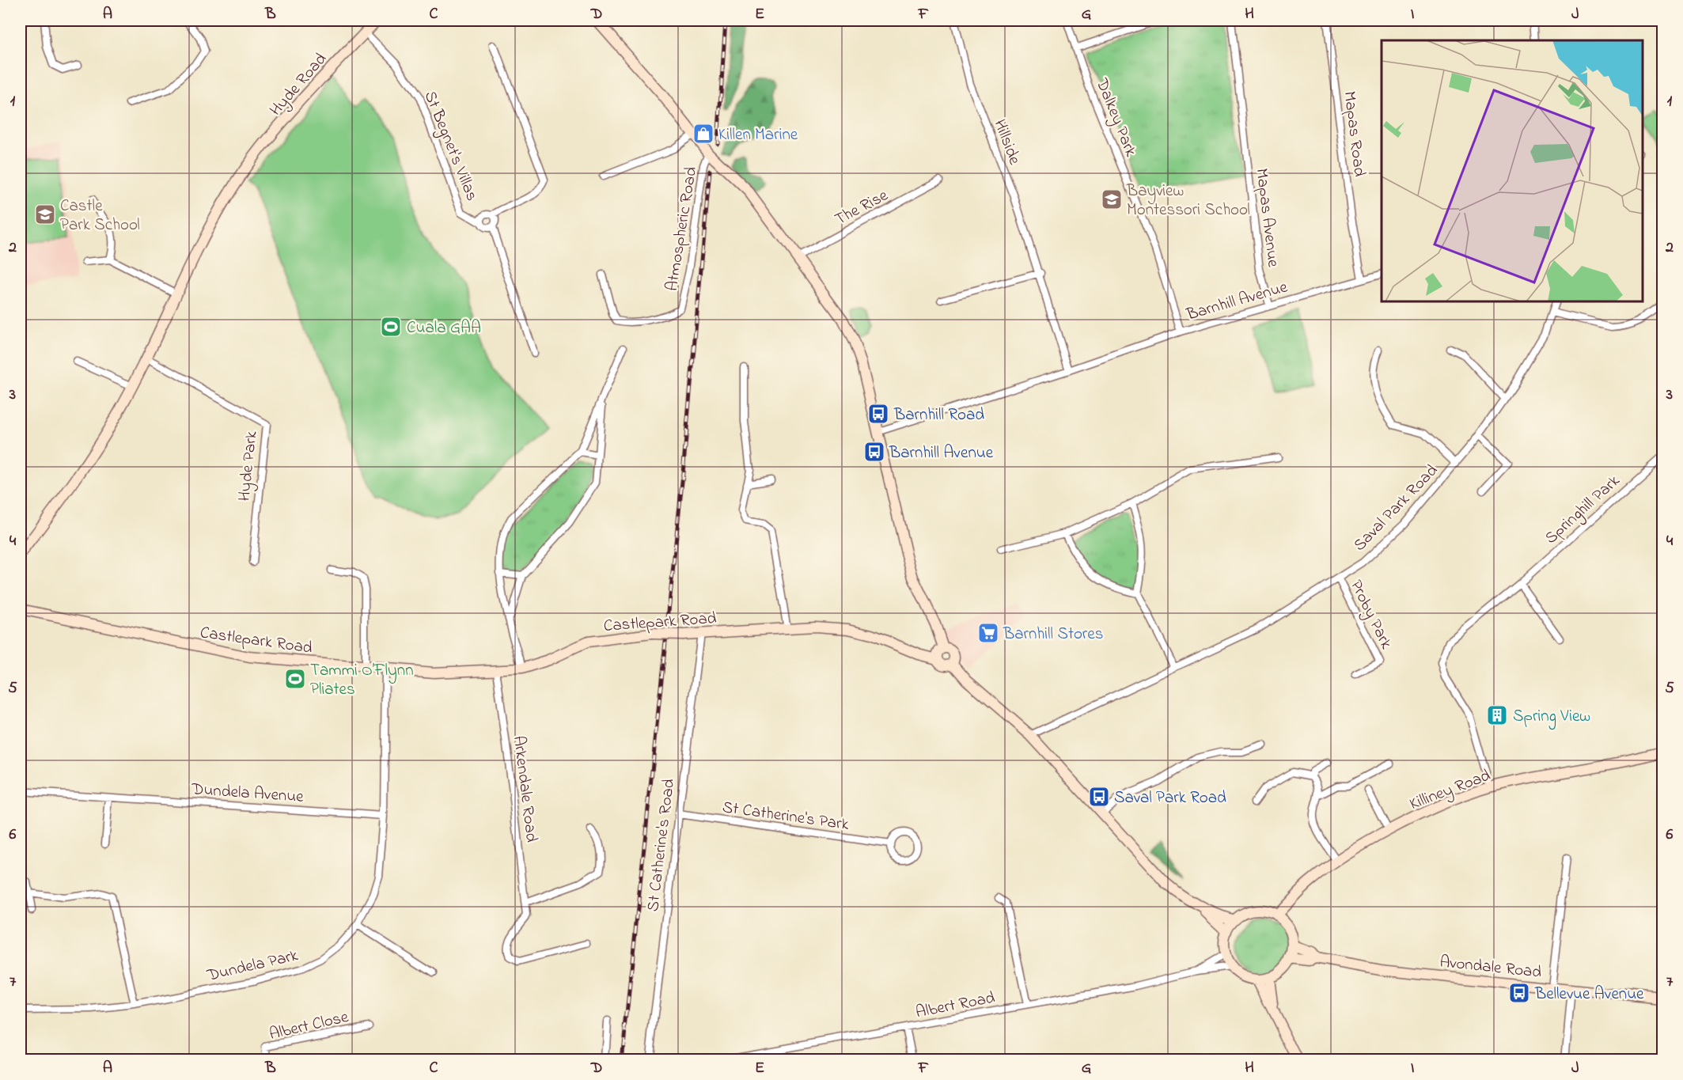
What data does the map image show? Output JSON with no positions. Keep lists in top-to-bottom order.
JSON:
{
  "streets": {
    "street": [
      "Hyde Road",
      "Dalkey Park",
      "Mapas Road",
      "Hillside",
      "St Begnet's Villas",
      "The Rise",
      "Mapas Avenue",
      "Atmospheric Road",
      "Barnhill Avenue",
      "Hyde Park",
      "Saval Park Road",
      "Springhill Park",
      "Proby Park",
      "Castlepark Road",
      "Arkendale Road",
      "Killiney Road",
      "Dundela Avenue",
      "St Catherine's Park",
      "St Catherine's Road",
      "Dundela Park",
      "Avondale Road",
      "Albert Road",
      "Albert Close"
    ]
  },
  "crossings": [
    ["Hyde Road", "St Begnet's Villas"],
    ["Dalkey Park", "Barnhill Avenue"],
    ["Mapas Road", "Barnhill Avenue"],
    ["Hillside", "Barnhill Avenue"],
    ["Mapas Avenue", "Barnhill Avenue"],
    ["Saval Park Road", "Proby Park"],
    ["Springhill Park", "Killiney Road"],
    ["Castlepark Road", "Arkendale Road"],
    ["Castlepark Road", "St Catherine's Road"],
    ["Castlepark Road", "Dundela Park"],
    ["Killiney Road", "Avondale Road"],
    ["Killiney Road", "Albert Road"],
    ["Dundela Avenue", "Dundela Park"],
    ["St Catherine's Park", "St Catherine's Road"],
    ["Avondale Road", "Albert Road"]
  ],
  "places": {
    "shop": ["Killen Marine"],
    "school or university": ["Bayview Montessori School", "Castle Park School"],
    "sports": ["Cuala GAA", "Tammi O’Flynn Pliates"],
    "bus stop": [
      "Barnhill Road",
      "Barnhill Avenue",
      "Saval Park Road",
      "Bellevue Avenue"
    ],
    "supermarket": ["Barnhill Stores"],
    "building": ["Spring View"]
  },
  "grid": {
    "columns": [
      "A",
      "B",
      "C",
      "D",
      "E",
      "F",
      "G",
      "H",
      "I",
      "J"
    ],
    "rows": [
      "1",
      "2",
      "3",
      "4",
      "5",
      "6",
      "7"
    ]
  }
}
